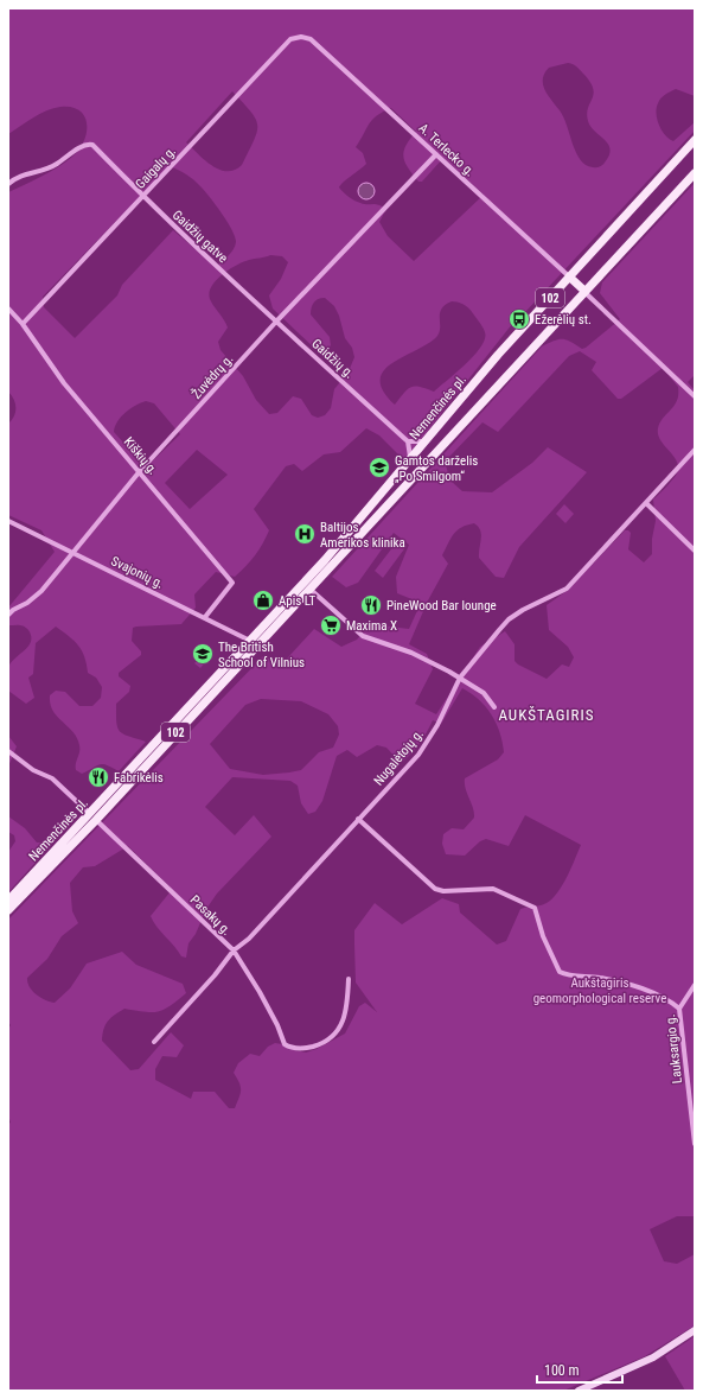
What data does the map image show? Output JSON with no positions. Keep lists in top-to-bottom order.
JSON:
{
  "streets": {
    "main road": ["102", "Nemenčinės pl."],
    "street": [
      "A. Terlecko g.",
      "Gaigalų g.",
      "Gaidžių gatve",
      "Gaidžių g.",
      "Žuvėdrų g.",
      "Kiškių g.",
      "Svajonių g.",
      "Nugalėtojų g.",
      "Pasakų g.",
      "Lauksargio g."
    ]
  },
  "crossings": [
    ["A. Terlecko g.", "Gaigalų g."],
    ["A. Terlecko g.", "Žuvėdrų g."],
    ["A. Terlecko g.", "Nemenčinės pl."],
    ["Gaigalų g.", "Gaidžių gatve"],
    ["Gaigalų g.", "Kiškių g."],
    ["Gaidžių gatve", "Gaidžių g."],
    ["Gaidžių g.", "Žuvėdrų g."],
    ["Žuvėdrų g.", "Kiškių g."],
    ["Žuvėdrų g.", "Svajonių g."],
    ["Nemenčinės pl.", "Svajonių g."],
    ["Nemenčinės pl.", "Pasakų g."],
    ["Kiškių g.", "Svajonių g."],
    ["Nugalėtojų g.", "Pasakų g."]
  ],
  "districts": ["AUKŠTAGIRIS"],
  "parks": ["Aukštagiris geomorphological reserve"],
  "places": {
    "bus stop": ["Ežerėlių st."],
    "school or university": ["Gamtos darželis „Po Smilgom“", "The British School of Vilnius"],
    "hospital": ["Baltijos Amerikos klinika"],
    "shop": ["Apis LT"],
    "restaurant": ["PineWood Bar lounge", "Fabrikėlis"],
    "supermarket": ["Maxima X"]
  },
  "scale_bar": "100 m"
}
